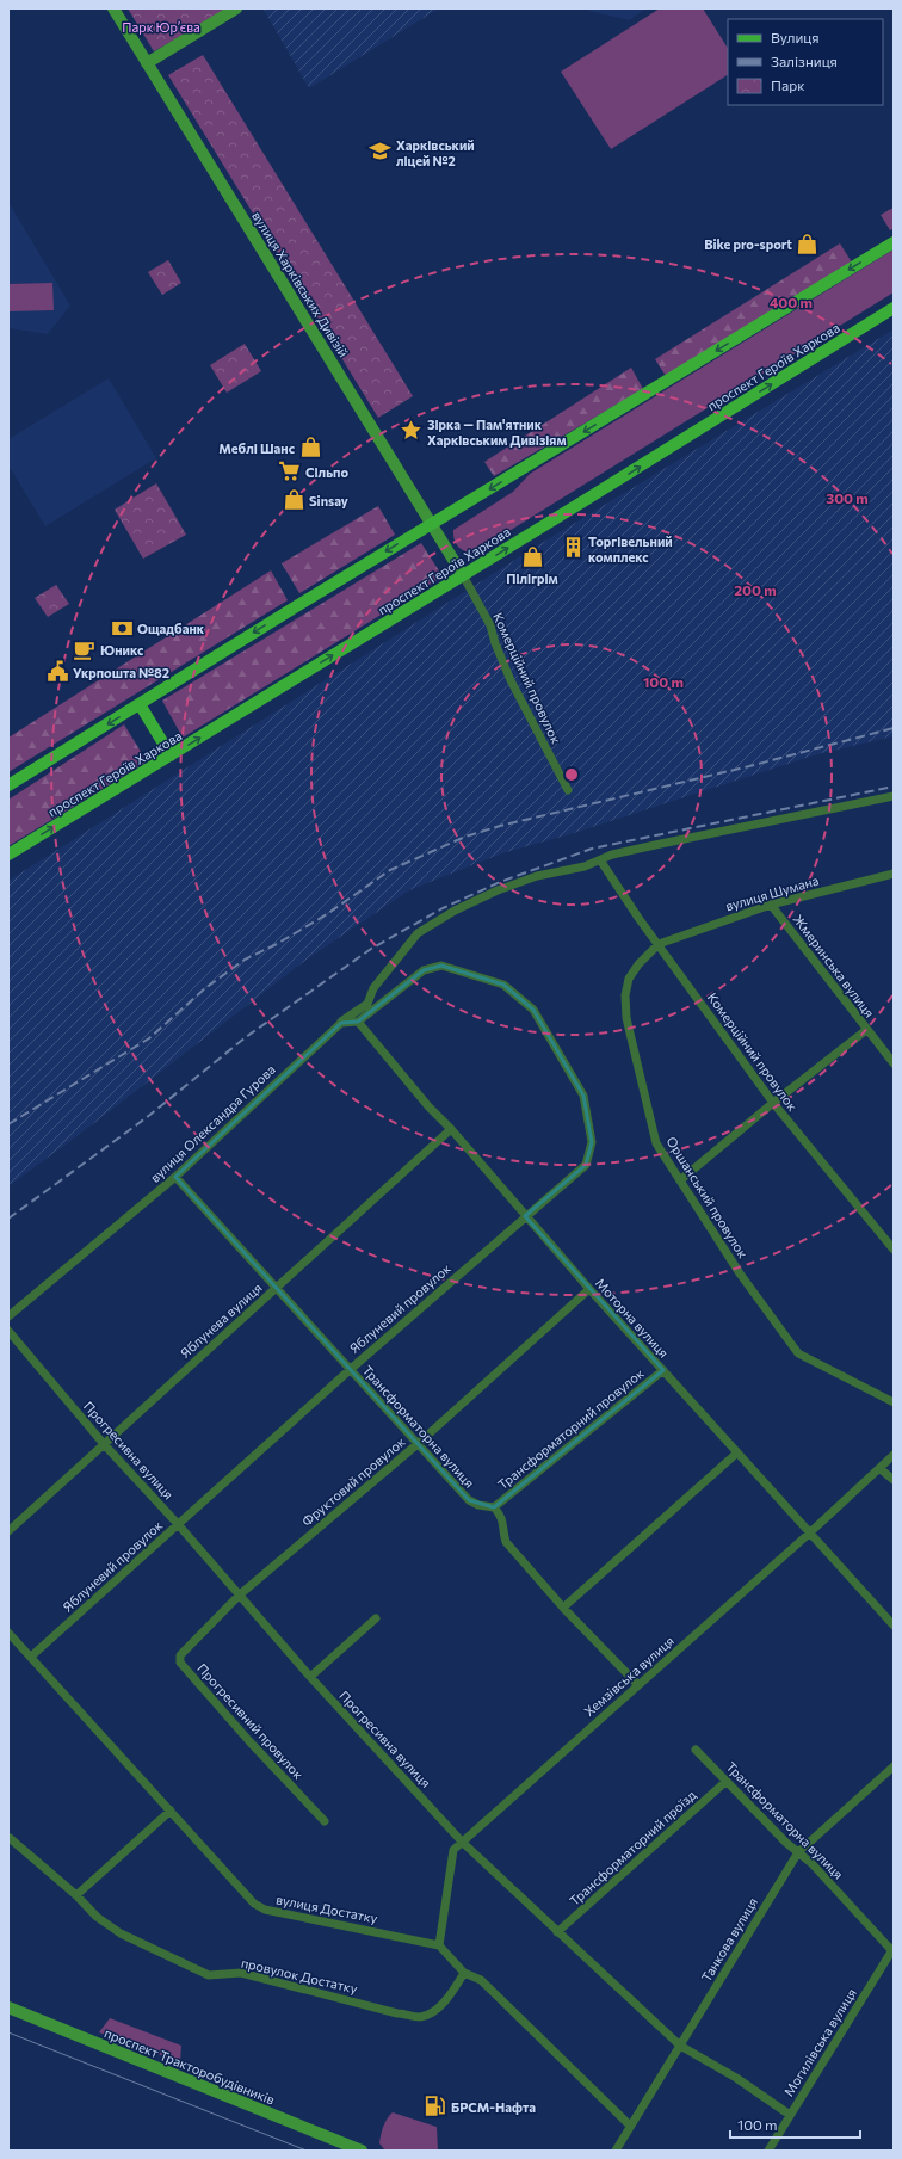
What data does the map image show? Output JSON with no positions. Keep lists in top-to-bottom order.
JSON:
{
  "streets": {
    "main road": ["проспект Героїв Харкова"],
    "street": [
      "вулиця Харківських Дивізій",
      "Комерційний провулок",
      "вулиця Шумана",
      "Жмеринська вулиця",
      "вулиця Олександра Гурова",
      "Оршанський провулок",
      "Яблуневий провулок",
      "Моторна вулиця",
      "Яблунева вулиця",
      "Трансформаторна вулиця",
      "Трансформаторний провулок",
      "Прогресивна вулиця",
      "Фруктовий провулок",
      "Хемзівська вулиця",
      "Прогресивний провулок",
      "Трансформаторний проїзд",
      "вулиця Достатку",
      "Танкова вулиця",
      "провулок Достатку",
      "Могилівська вулиця",
      "проспект Тракторобудівників"
    ]
  },
  "crossings": [
    ["вулиця Харківських Дивізій", "проспект Героїв Харкова"],
    ["вулиця Харківських Дивізій", "Комерційний провулок"],
    ["проспект Героїв Харкова", "Комерційний провулок"],
    ["Комерційний провулок", "вулиця Шумана"],
    ["Комерційний провулок", "вулиця Олександра Гурова"],
    ["Комерційний провулок", "Оршанський провулок"],
    ["вулиця Шумана", "Жмеринська вулиця"],
    ["вулиця Шумана", "Оршанський провулок"],
    ["вулиця Олександра Гурова", "Трансформаторна вулиця"],
    ["Яблуневий провулок", "Моторна вулиця"],
    ["Яблуневий провулок", "Трансформаторна вулиця"],
    ["Яблуневий провулок", "Прогресивна вулиця"],
    ["Яблуневий провулок", "вулиця Достатку"],
    ["Моторна вулиця", "Яблунева вулиця"],
    ["Моторна вулиця", "Трансформаторний провулок"],
    ["Моторна вулиця", "Фруктовий провулок"],
    ["Моторна вулиця", "Хемзівська вулиця"],
    ["Яблунева вулиця", "Трансформаторна вулиця"],
    ["Яблунева вулиця", "Прогресивна вулиця"],
    ["Трансформаторна вулиця", "Трансформаторний провулок"],
    ["Трансформаторна вулиця", "Фруктовий провулок"],
    ["Трансформаторна вулиця", "Трансформаторний проїзд"],
    ["Трансформаторна вулиця", "Танкова вулиця"],
    ["Трансформаторна вулиця", "Могилівська вулиця"],
    ["Прогресивна вулиця", "Фруктовий провулок"],
    ["Прогресивна вулиця", "Хемзівська вулиця"],
    ["Прогресивна вулиця", "Прогресивний провулок"],
    ["Прогресивна вулиця", "Трансформаторний проїзд"],
    ["Прогресивна вулиця", "Танкова вулиця"],
    ["Прогресивна вулиця", "Могилівська вулиця"],
    ["Фруктовий провулок", "Прогресивний провулок"],
    ["Хемзівська вулиця", "вулиця Достатку"]
  ],
  "parks": ["Парк Юр’єва"],
  "places": {
    "school or university": ["Харківський ліцей №2"],
    "shop": [
      "Bike pro-sport",
      "Меблі Шанс",
      "Sinsay",
      "Пілігрім"
    ],
    "place": ["Зірка — Пам'ятник Харківським Дивізіям"],
    "supermarket": ["Сільпо"],
    "building": ["Торгівельний комплекс"],
    "bank": ["Ощадбанк"],
    "cafe": ["Юникс"],
    "public building": ["Укрпошта №82"],
    "fuel station": ["БРСМ-Нафта"]
  },
  "legend": ["Вулиця", "Залізниця", "Парк"],
  "scale_bar": "100 m",
  "rings": [
    "400 m",
    "300 m",
    "200 m",
    "100 m"
  ]
}
